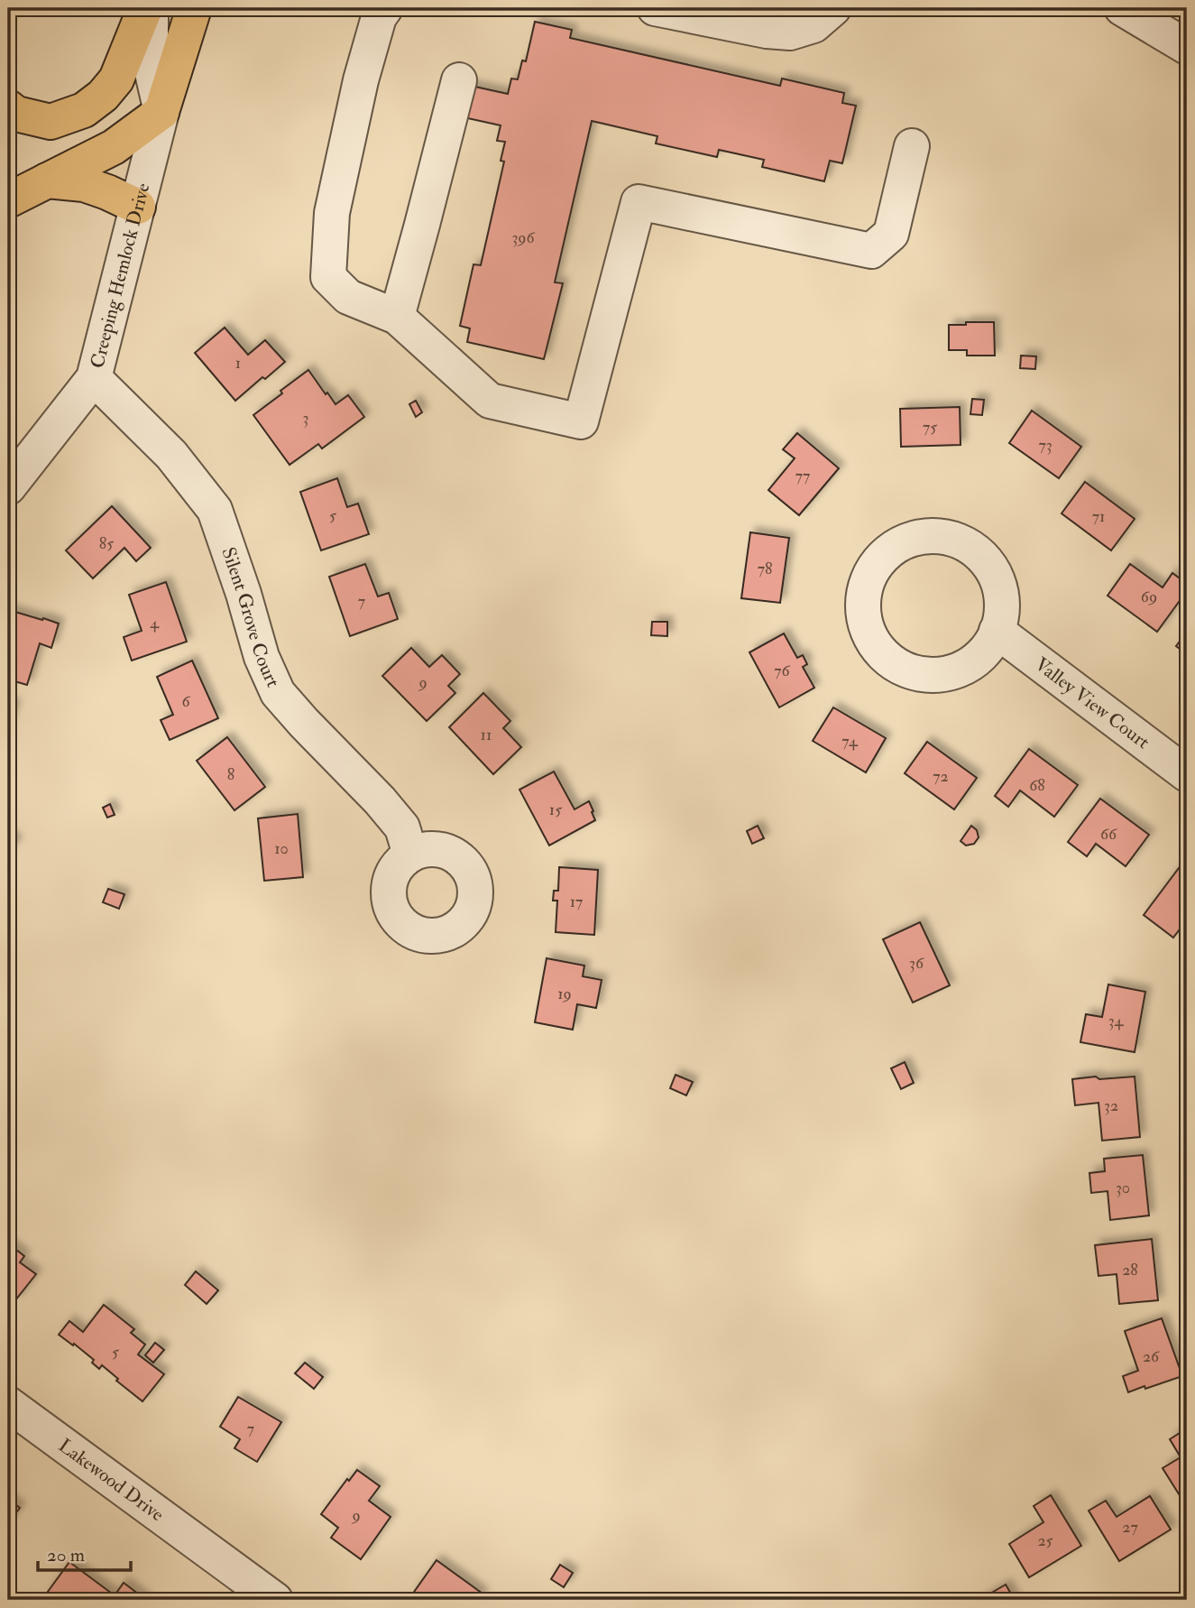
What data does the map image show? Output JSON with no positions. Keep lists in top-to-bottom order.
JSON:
{
  "streets": {
    "main road": ["Creeping Hemlock Drive"],
    "street": ["Silent Grove Court", "Valley View Court", "Lakewood Drive"]
  },
  "crossings": [
    ["Creeping Hemlock Drive", "Silent Grove Court"]
  ],
  "house_numbers": [
    "396",
    "1",
    "3",
    "75",
    "73",
    "77",
    "5",
    "71",
    "85",
    "78",
    "69",
    "7",
    "4",
    "76",
    "9",
    "6",
    "11",
    "74",
    "8",
    "72",
    "68",
    "15",
    "66",
    "10",
    "17",
    "36",
    "19",
    "34",
    "32",
    "30",
    "28",
    "5",
    "26",
    "7",
    "9",
    "27",
    "25"
  ],
  "scale_bar": "20 m"
}
